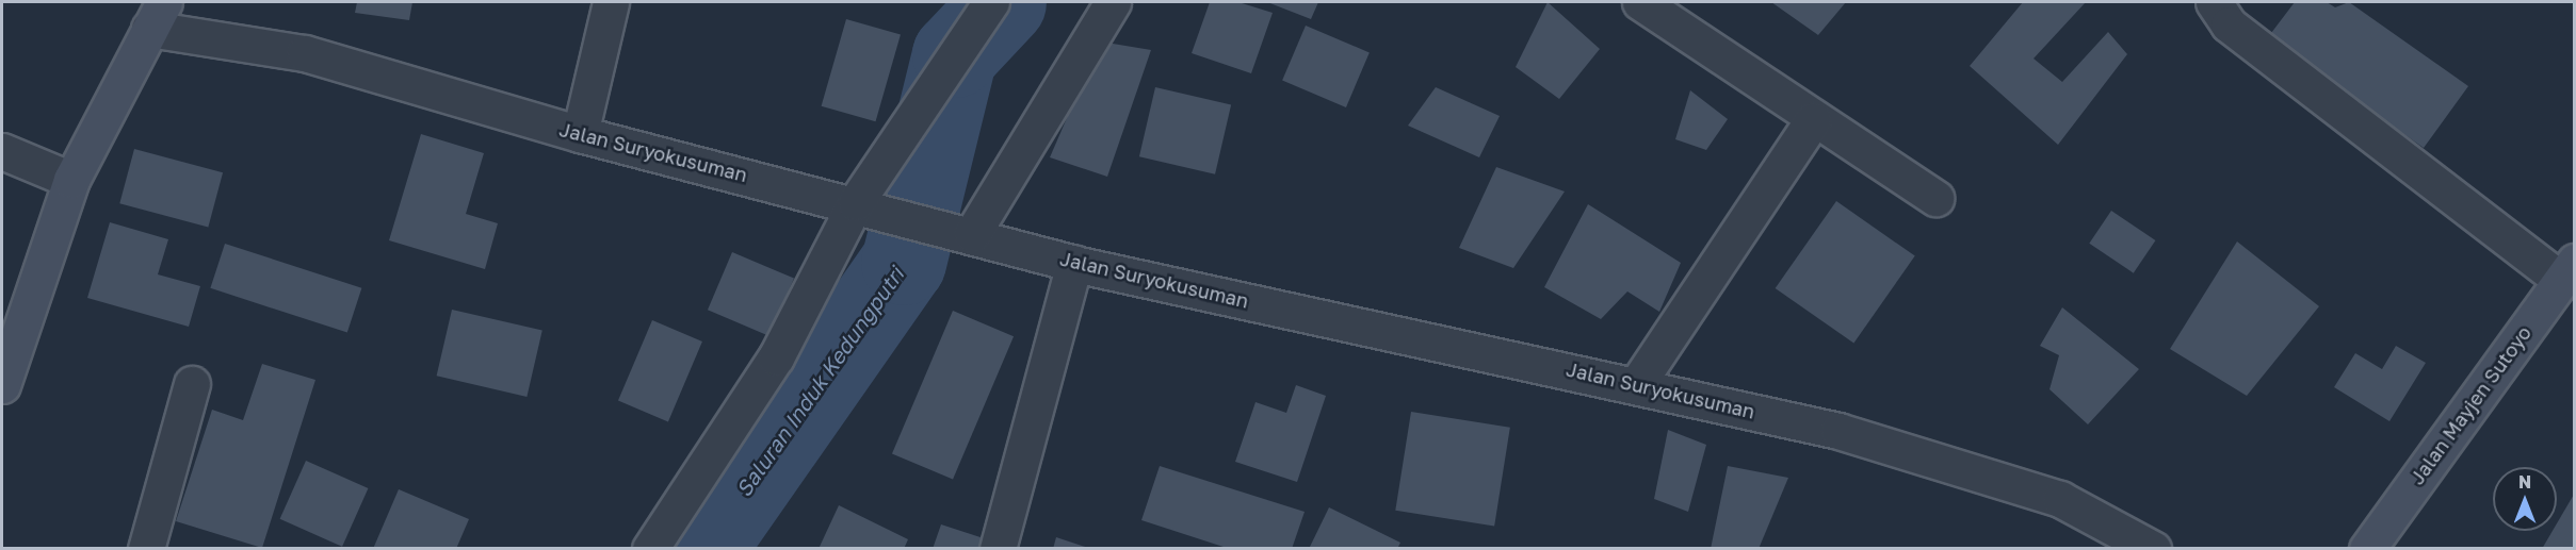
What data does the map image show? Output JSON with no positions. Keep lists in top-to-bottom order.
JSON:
{
  "streets": {
    "street": ["Jalan Suryokusuman", "Jalan Mayjen Sutoyo"]
  },
  "water": ["Saluran Induk Kedungputri"],
  "north": "top"
}
